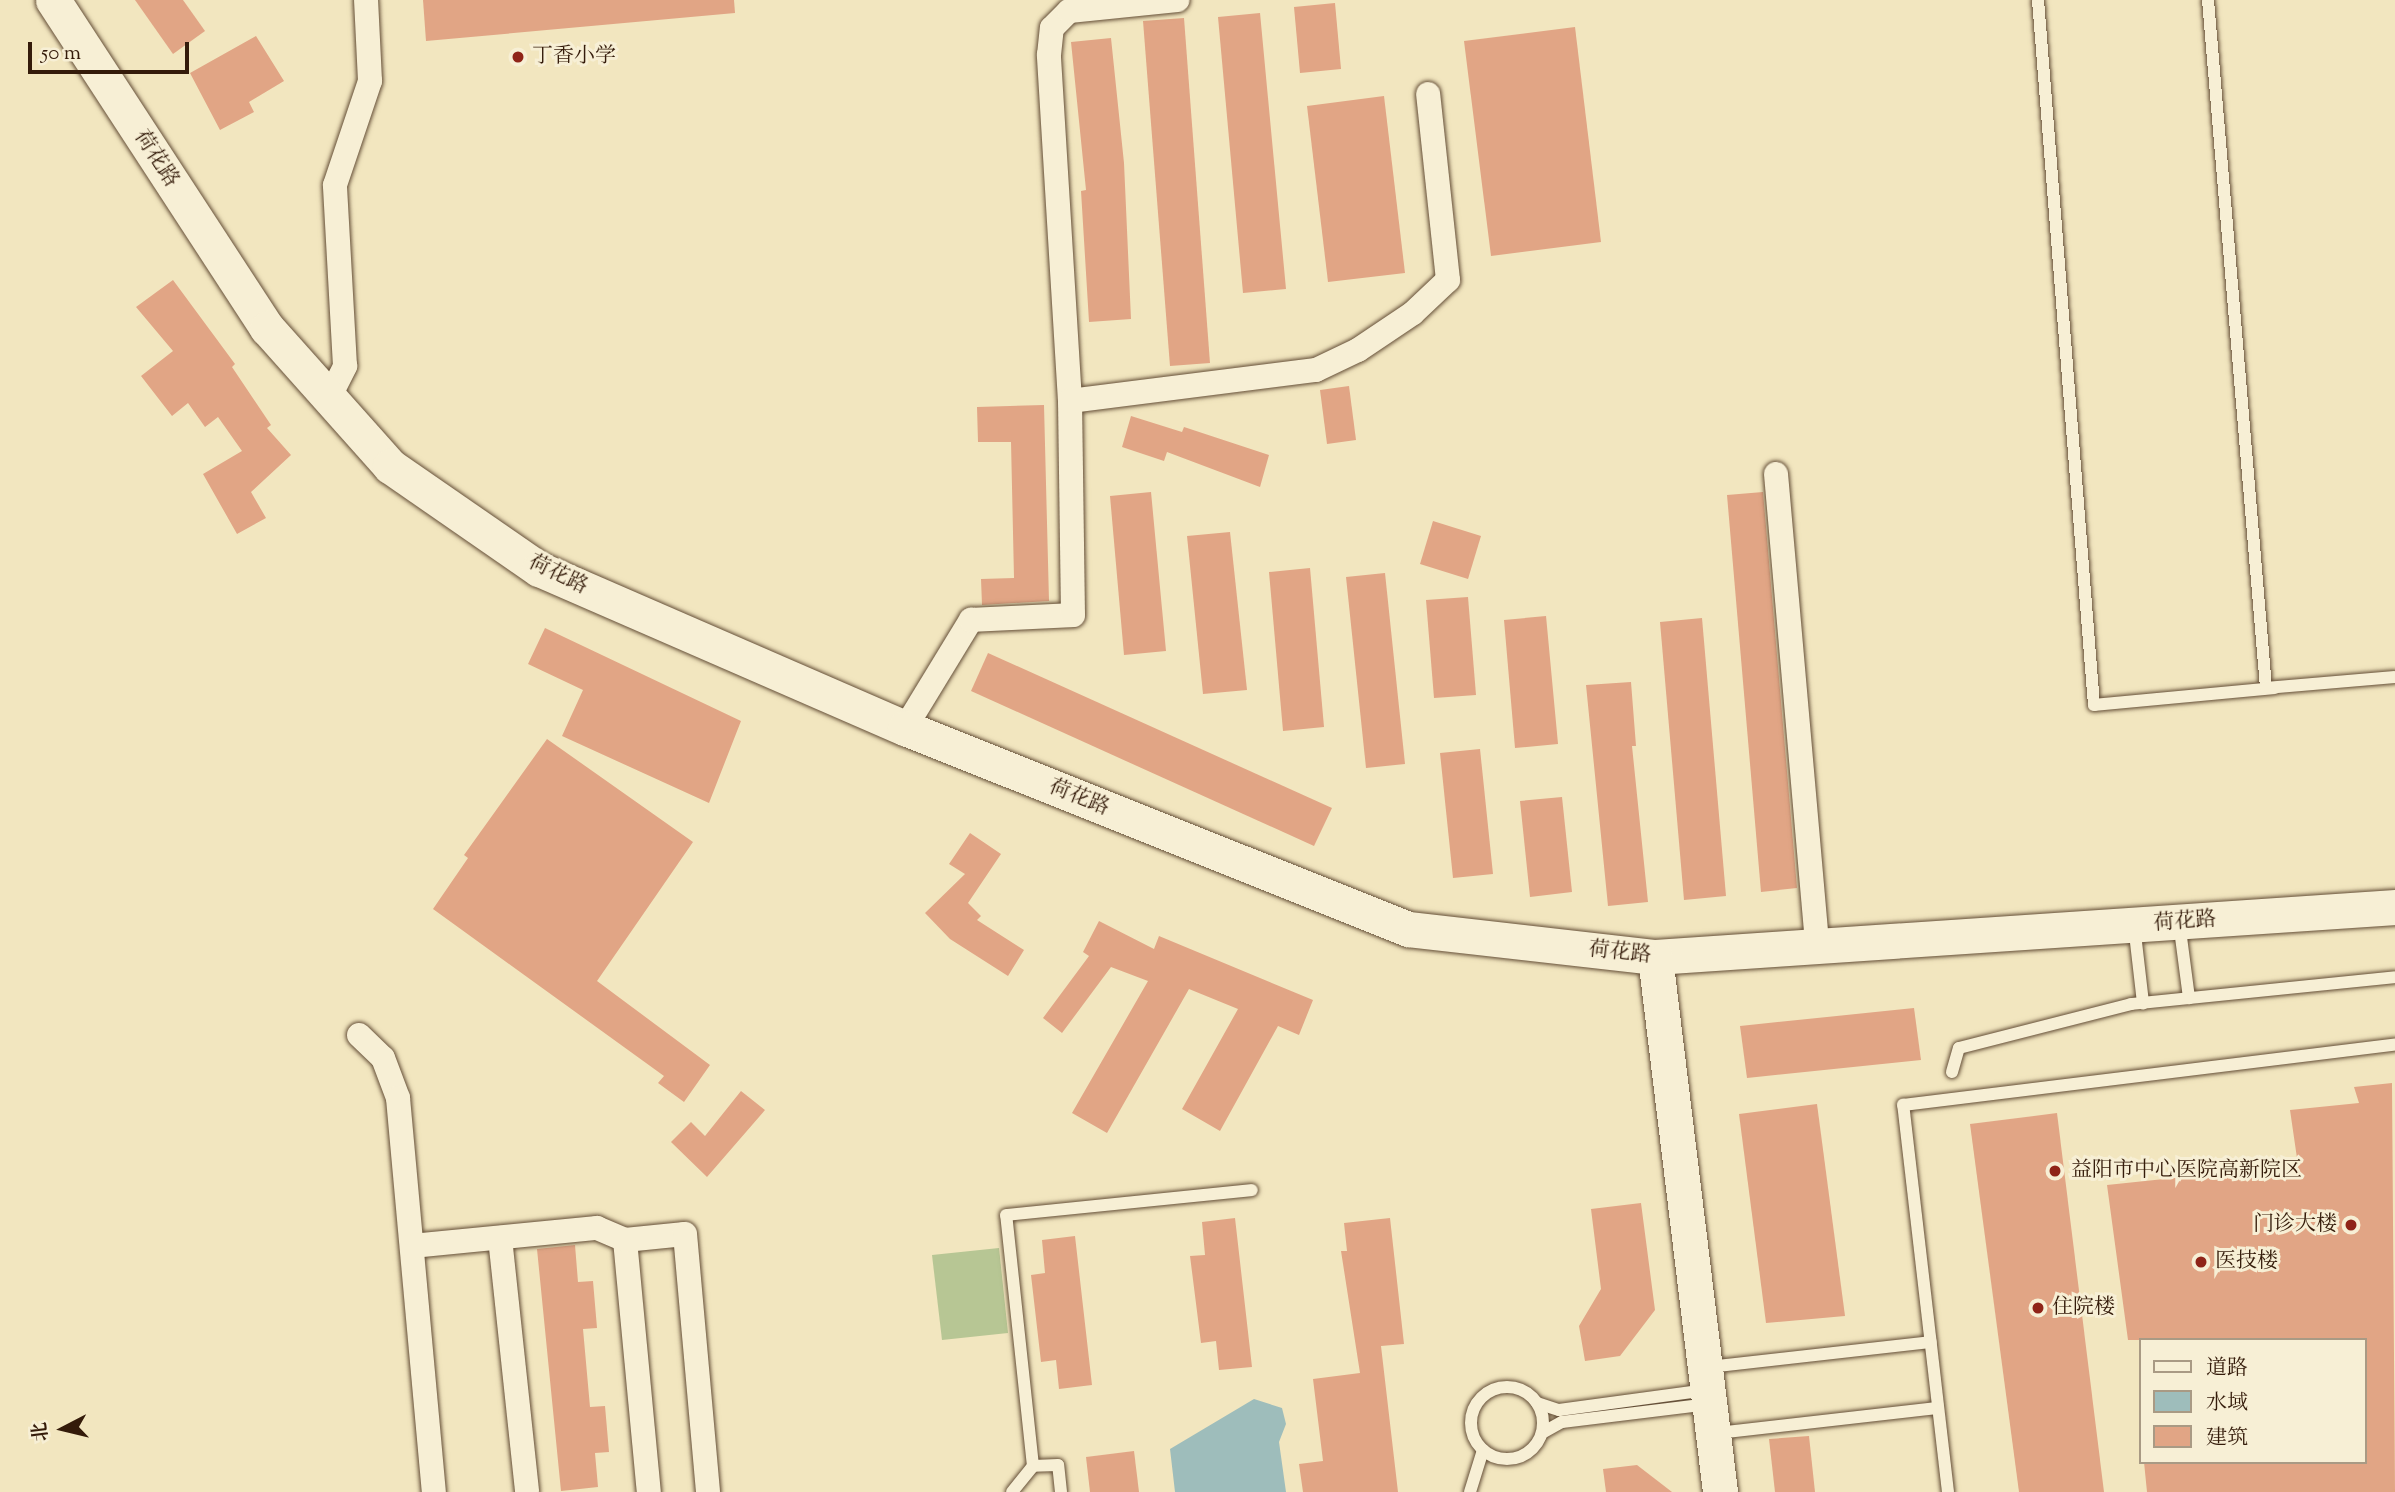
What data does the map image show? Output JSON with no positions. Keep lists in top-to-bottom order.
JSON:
{
  "streets": {
    "street": ["荷花路"]
  },
  "places": [
    "丁香小学",
    "益阳市中心医院高新院区",
    "门诊大楼",
    "医技楼",
    "住院楼"
  ],
  "legend": ["道路", "水域", "建筑"],
  "scale_bar": "50 m",
  "north": "left"
}
